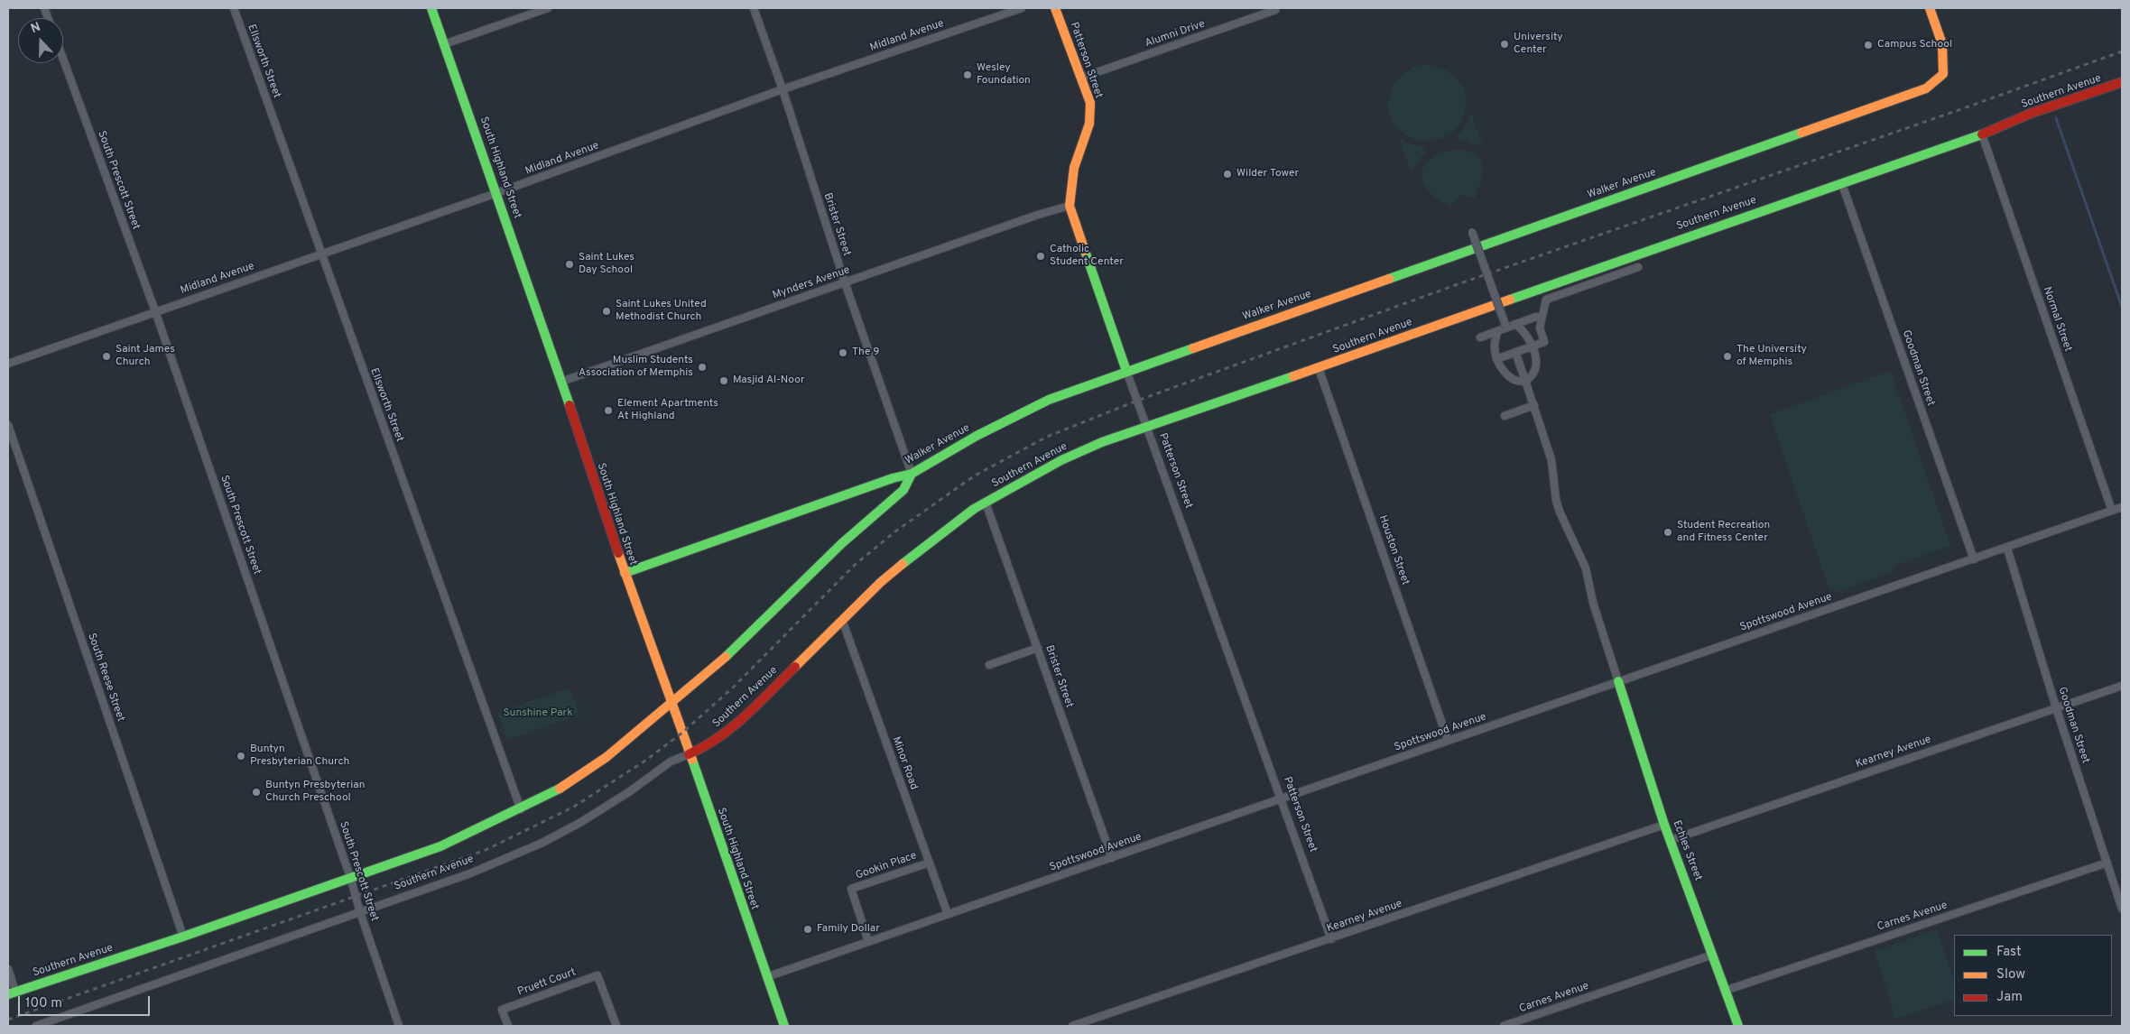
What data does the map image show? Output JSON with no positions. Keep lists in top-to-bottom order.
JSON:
{
  "streets": {
    "street": [
      "Alumni Drive",
      "Midland Avenue",
      "Patterson Street",
      "Ellsworth Street",
      "Southern Avenue",
      "South Highland Street",
      "South Prescott Street",
      "Walker Avenue",
      "Brister Street",
      "Mynders Avenue",
      "Normal Street",
      "Goodman Street",
      "Houston Street",
      "Spottswood Avenue",
      "South Reese Street",
      "Kearney Avenue",
      "Minor Road",
      "Echles Street",
      "Gookin Place",
      "Carnes Avenue",
      "Pruett Court"
    ]
  },
  "crossings": [
    ["Alumni Drive", "Patterson Street"],
    ["Midland Avenue", "Ellsworth Street"],
    ["Midland Avenue", "South Highland Street"],
    ["Midland Avenue", "South Prescott Street"],
    ["Midland Avenue", "Brister Street"],
    ["Patterson Street", "Southern Avenue"],
    ["Patterson Street", "Walker Avenue"],
    ["Patterson Street", "Mynders Avenue"],
    ["Patterson Street", "Spottswood Avenue"],
    ["Patterson Street", "Kearney Avenue"],
    ["Ellsworth Street", "Southern Avenue"],
    ["Southern Avenue", "South Highland Street"],
    ["Southern Avenue", "South Prescott Street"],
    ["Southern Avenue", "Walker Avenue"],
    ["Southern Avenue", "Brister Street"],
    ["Southern Avenue", "Normal Street"],
    ["Southern Avenue", "Goodman Street"],
    ["Southern Avenue", "Houston Street"],
    ["Southern Avenue", "South Reese Street"],
    ["Southern Avenue", "Minor Road"],
    ["South Highland Street", "Walker Avenue"],
    ["South Highland Street", "Mynders Avenue"],
    ["South Highland Street", "Spottswood Avenue"],
    ["Walker Avenue", "Brister Street"],
    ["Brister Street", "Mynders Avenue"],
    ["Brister Street", "Spottswood Avenue"],
    ["Normal Street", "Spottswood Avenue"],
    ["Goodman Street", "Spottswood Avenue"],
    ["Goodman Street", "Kearney Avenue"],
    ["Goodman Street", "Carnes Avenue"],
    ["Houston Street", "Spottswood Avenue"],
    ["Spottswood Avenue", "Minor Road"],
    ["Spottswood Avenue", "Echles Street"],
    ["Spottswood Avenue", "Gookin Place"],
    ["Kearney Avenue", "Echles Street"],
    ["Minor Road", "Gookin Place"],
    ["Echles Street", "Carnes Avenue"]
  ],
  "parks": ["Sunshine Park"],
  "places": [
    "University Center",
    "Campus School",
    "Wesley Foundation",
    "Wilder Tower",
    "Catholic Student Center",
    "Saint Lukes Day School",
    "Saint Lukes United Methodist Church",
    "The 9",
    "Saint James Church",
    "The University of Memphis",
    "Muslim Students Association of Memphis",
    "Masjid Al-Noor",
    "Element Apartments At Highland",
    "Student Recreation and Fitness Center",
    "Buntyn Presbyterian Church",
    "Buntyn Presbyterian Church Preschool",
    "Family Dollar"
  ],
  "legend": ["Fast", "Slow", "Jam"],
  "scale_bar": "100 m",
  "north": "top"
}
